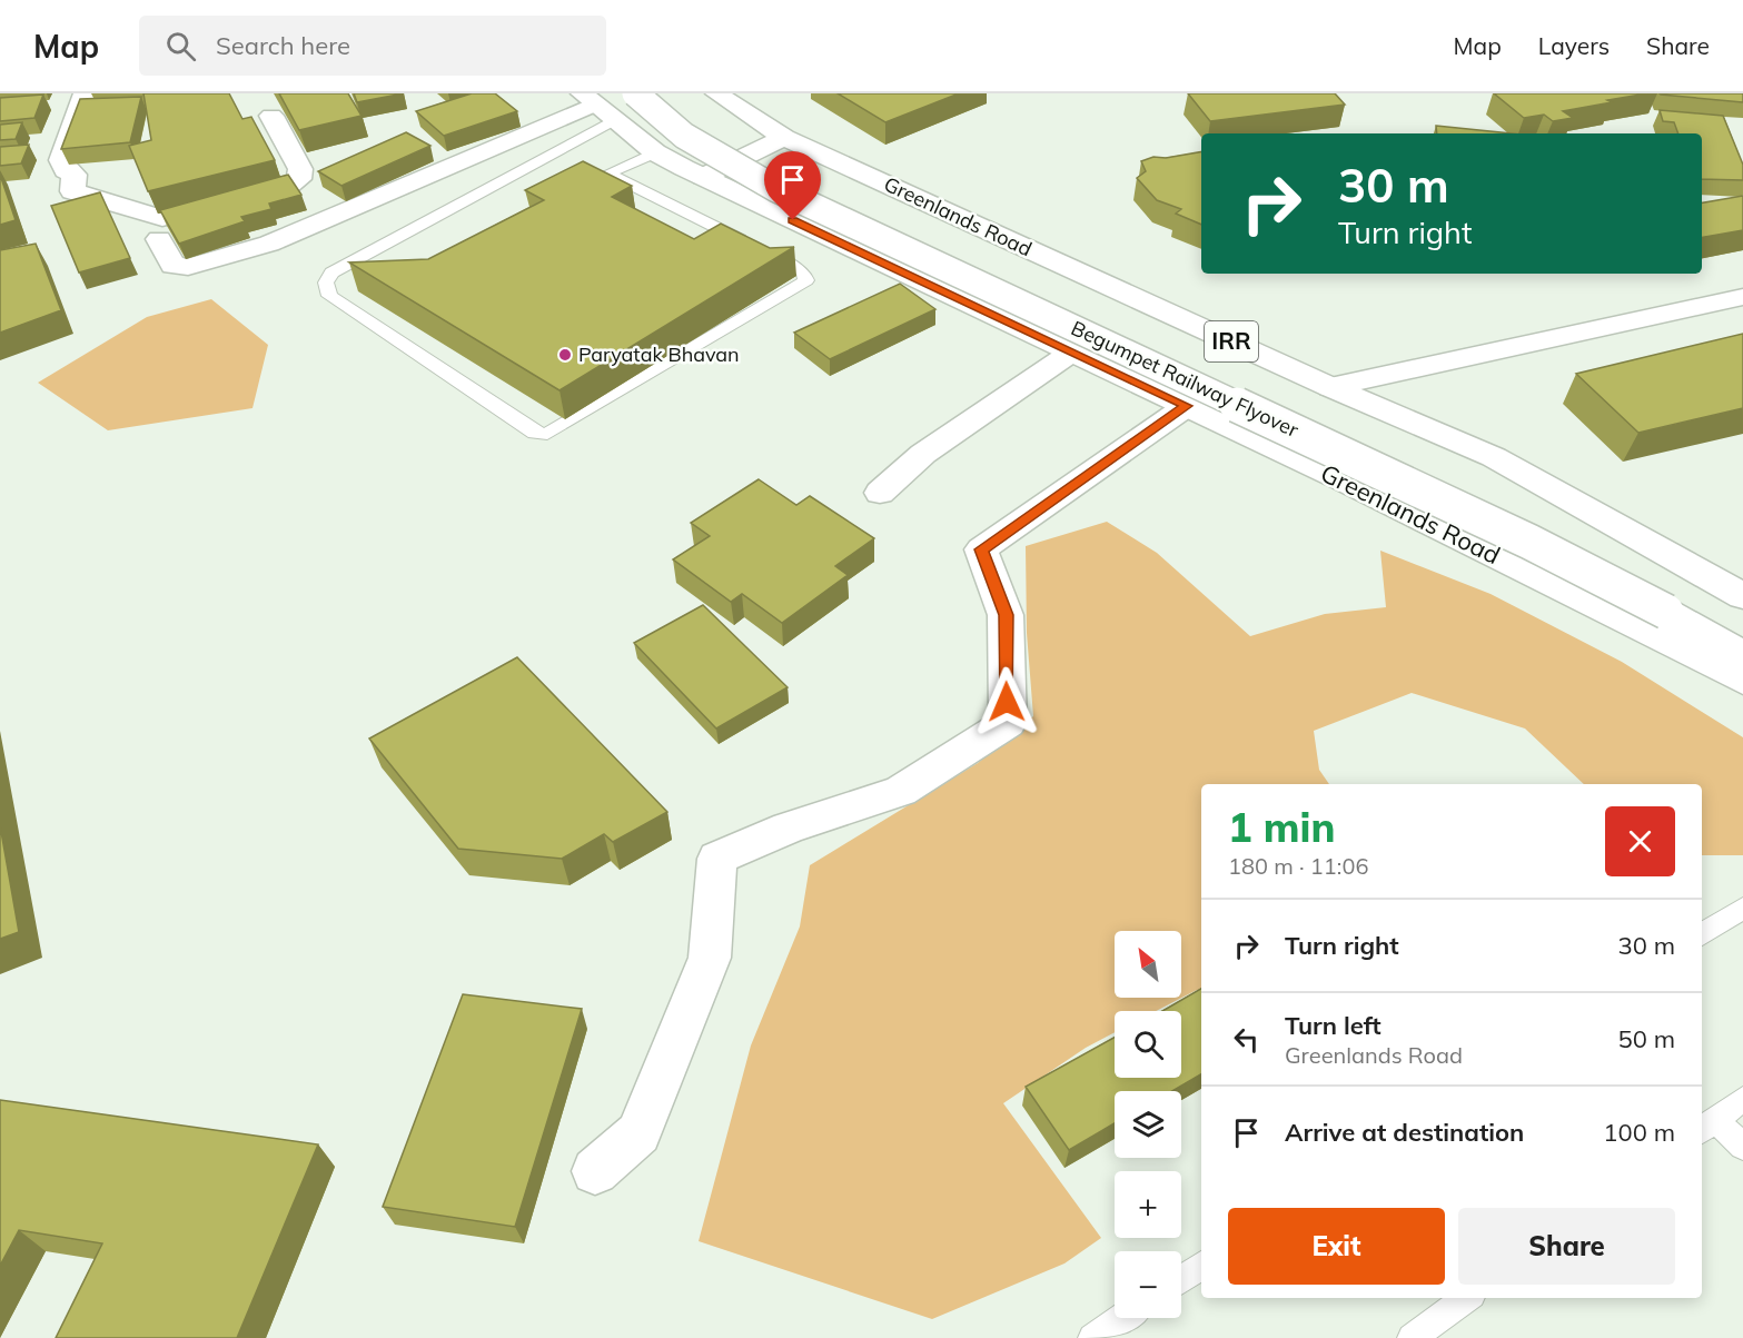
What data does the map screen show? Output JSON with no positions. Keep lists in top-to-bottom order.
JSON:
{
  "streets": {
    "street": ["Greenlands Road", "IRR", "Begumpet Railway Flyover"]
  },
  "places": ["Paryatak Bhavan"],
  "north": "top left",
  "page": {
    "header": "Map",
    "search": "Search here",
    "nav": ["Map", "Layers", "Share"],
    "turn": ["30 m", "Turn right"],
    "heading": ["1 min", "180 m · 11:06"],
    "list": [
      {
        "name": "Turn right",
        "value": "30 m"
      },
      {
        "name": "Turn left",
        "note": "Greenlands Road",
        "value": "50 m"
      },
      {
        "name": "Arrive at destination",
        "value": "100 m"
      }
    ],
    "map_buttons": ["+", "−"],
    "buttons": ["Exit", "Share"]
  }
}
